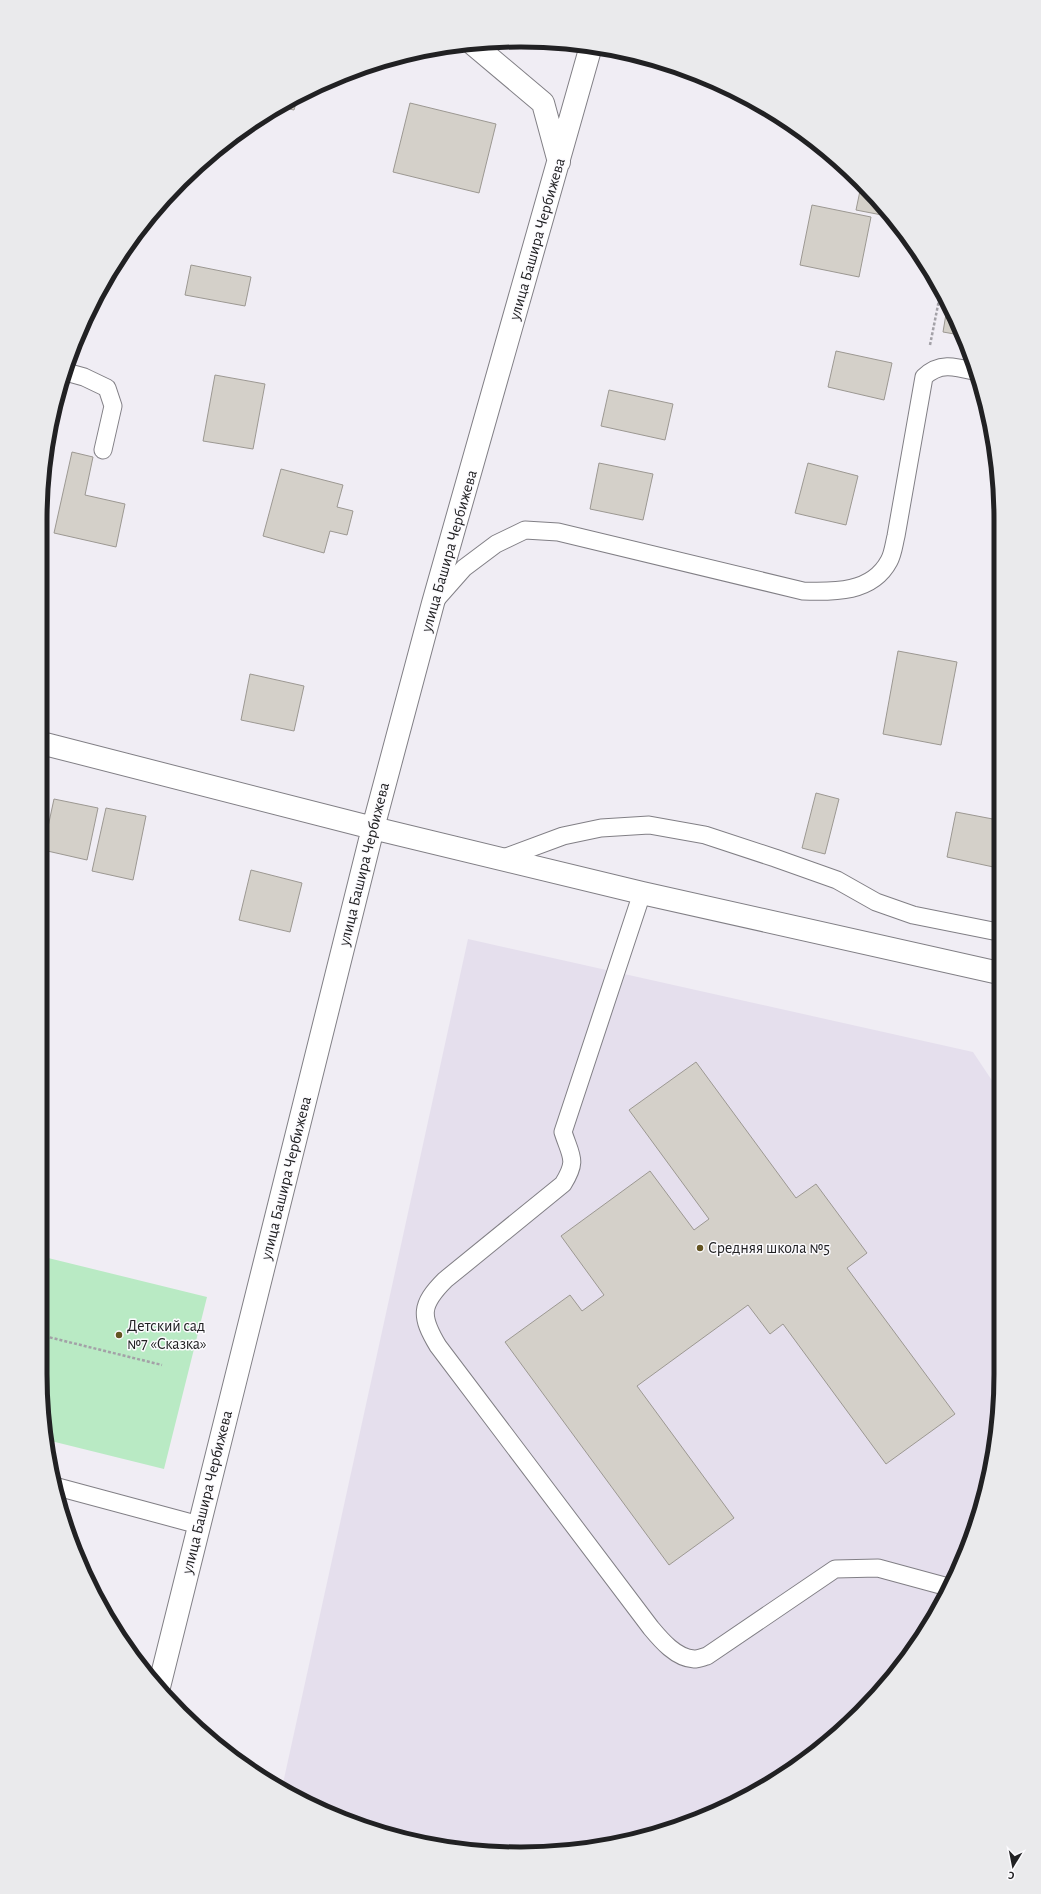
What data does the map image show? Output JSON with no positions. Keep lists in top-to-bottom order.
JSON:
{
  "streets": {
    "street": ["улица Башира Чербижева"]
  },
  "places": ["Средняя школа №5", "Детский сад №7 «Сказка»"],
  "north": "bottom"
}
